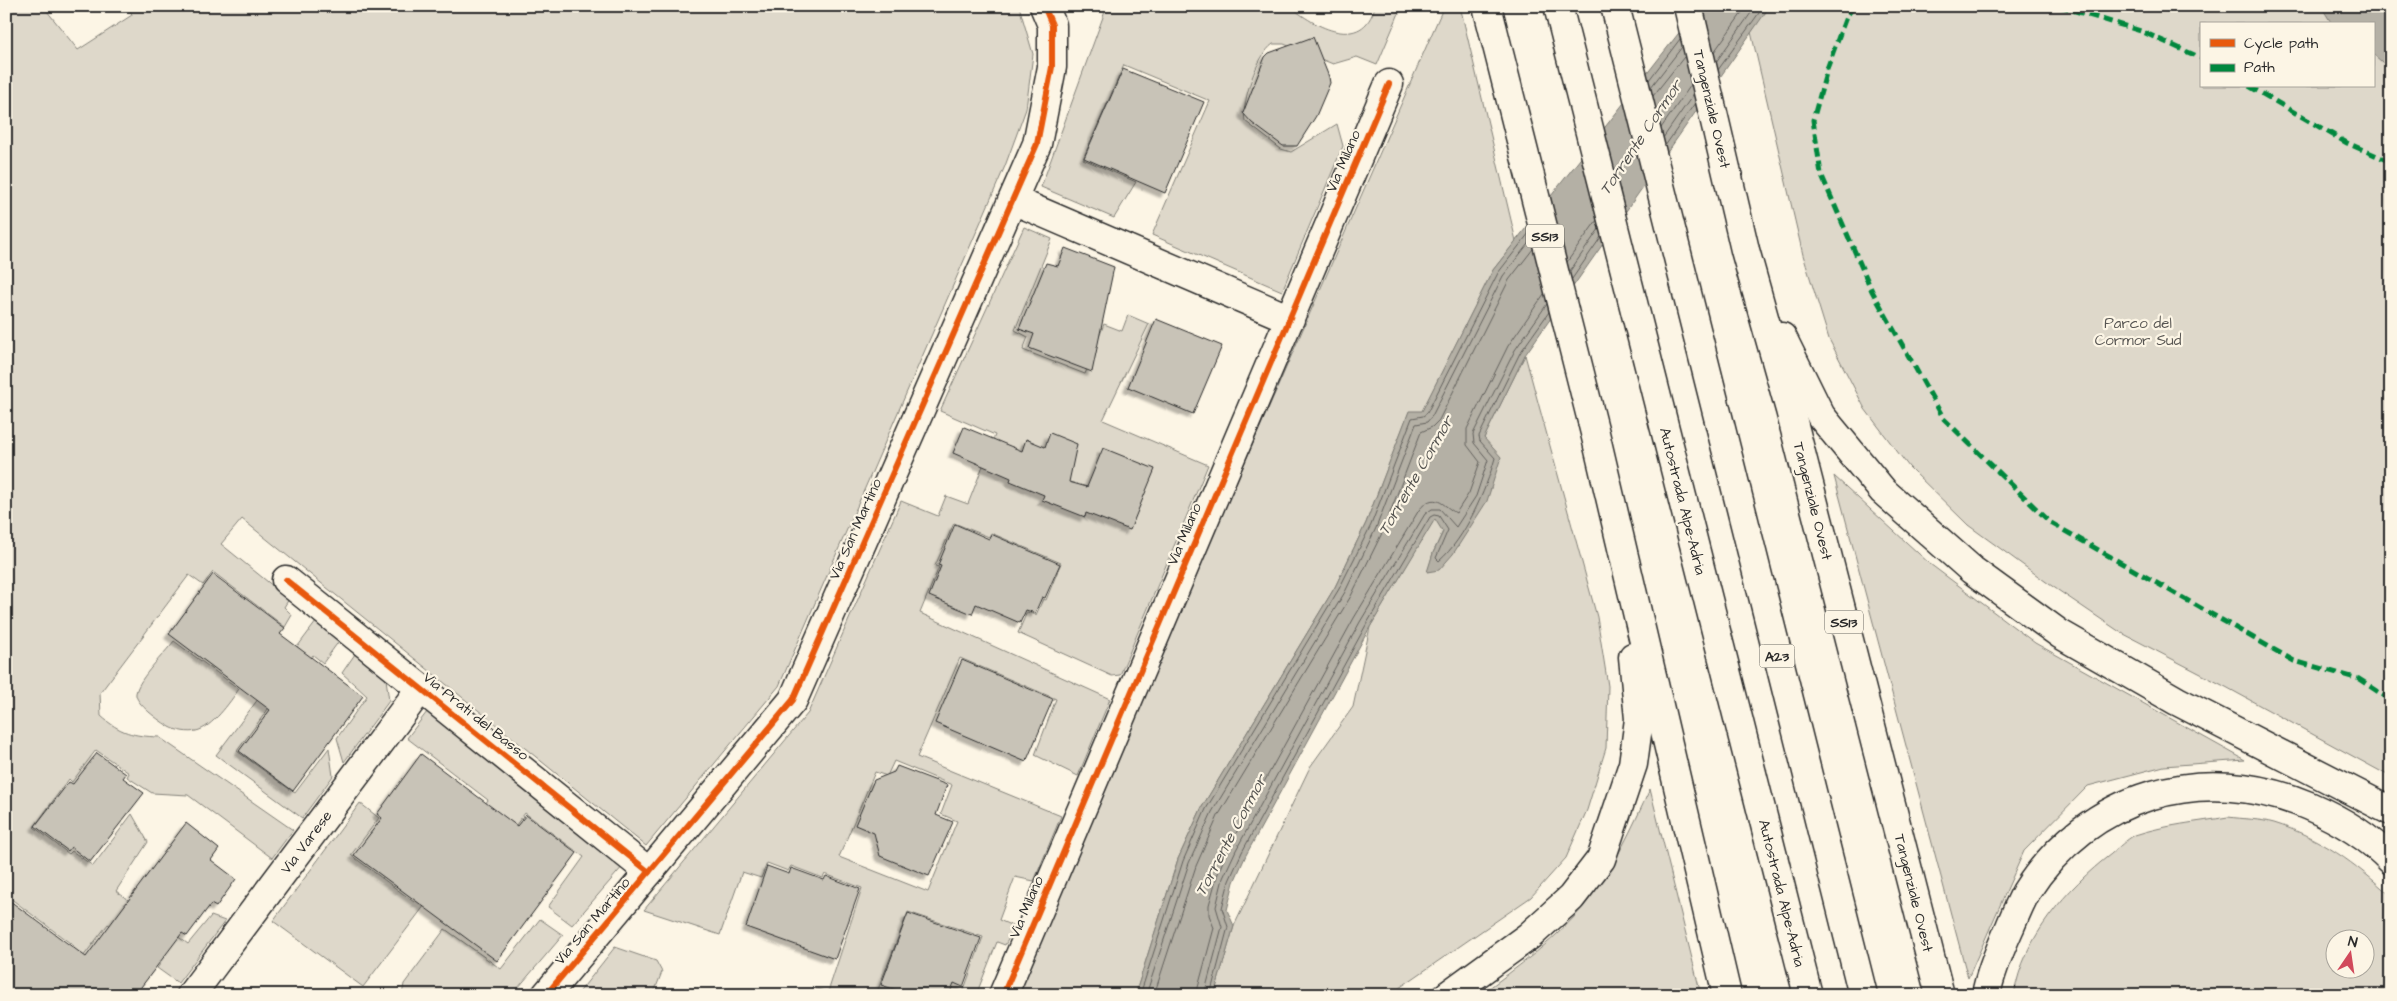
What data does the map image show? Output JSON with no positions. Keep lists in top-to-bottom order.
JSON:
{
  "streets": {
    "main road": [
      "Tangenziale Ovest",
      "Via Milano",
      "SS13",
      "Autostrada Alpe-Adria",
      "Via San Martino",
      "A23",
      "Via Prati del Basso",
      "Via Varese"
    ]
  },
  "crossings": [
    ["Via San Martino", "Via Prati del Basso"],
    ["Via Prati del Basso", "Via Varese"]
  ],
  "water": ["Torrente Cormor"],
  "parks": ["Parco del Cormor Sud"],
  "legend": ["Cycle path", "Path"],
  "north": "top"
}
